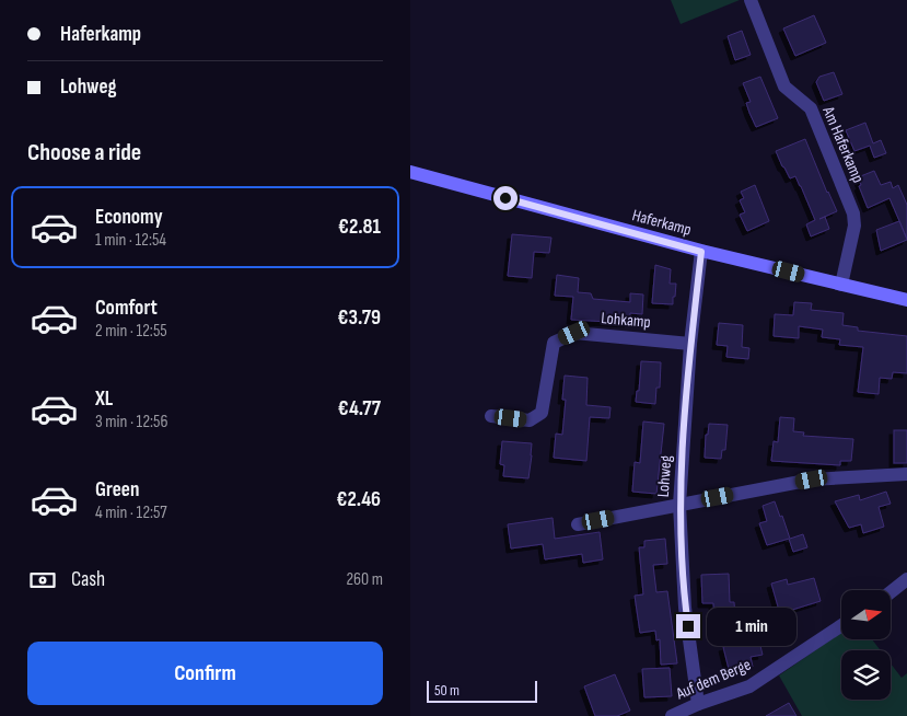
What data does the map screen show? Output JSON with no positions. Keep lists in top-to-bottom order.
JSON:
{
  "streets": {
    "street": [
      "Am Haferkamp",
      "Haferkamp",
      "Lohkamp",
      "Lohweg",
      "Auf dem Berge"
    ]
  },
  "crossings": [
    ["Am Haferkamp", "Haferkamp"],
    ["Haferkamp", "Lohweg"],
    ["Lohkamp", "Lohweg"],
    ["Lohweg", "Auf dem Berge"]
  ],
  "scale_bar": "50 m",
  "north": "right",
  "page": {
    "banner": ["Haferkamp", "Lohweg"],
    "heading": "Choose a ride",
    "list": [
      {
        "name": "Economy",
        "note": "1 min · 12:54",
        "value": "€2.81"
      },
      {
        "name": "Comfort",
        "note": "2 min · 12:55",
        "value": "€3.79"
      },
      {
        "name": "XL",
        "note": "3 min · 12:56",
        "value": "€4.77"
      },
      {
        "name": "Green",
        "note": "4 min · 12:57",
        "value": "€2.46"
      }
    ],
    "pay": ["Cash", "260 m"],
    "bubble": "1 min",
    "buttons": "Confirm",
    "scale": "50 m"
  }
}
